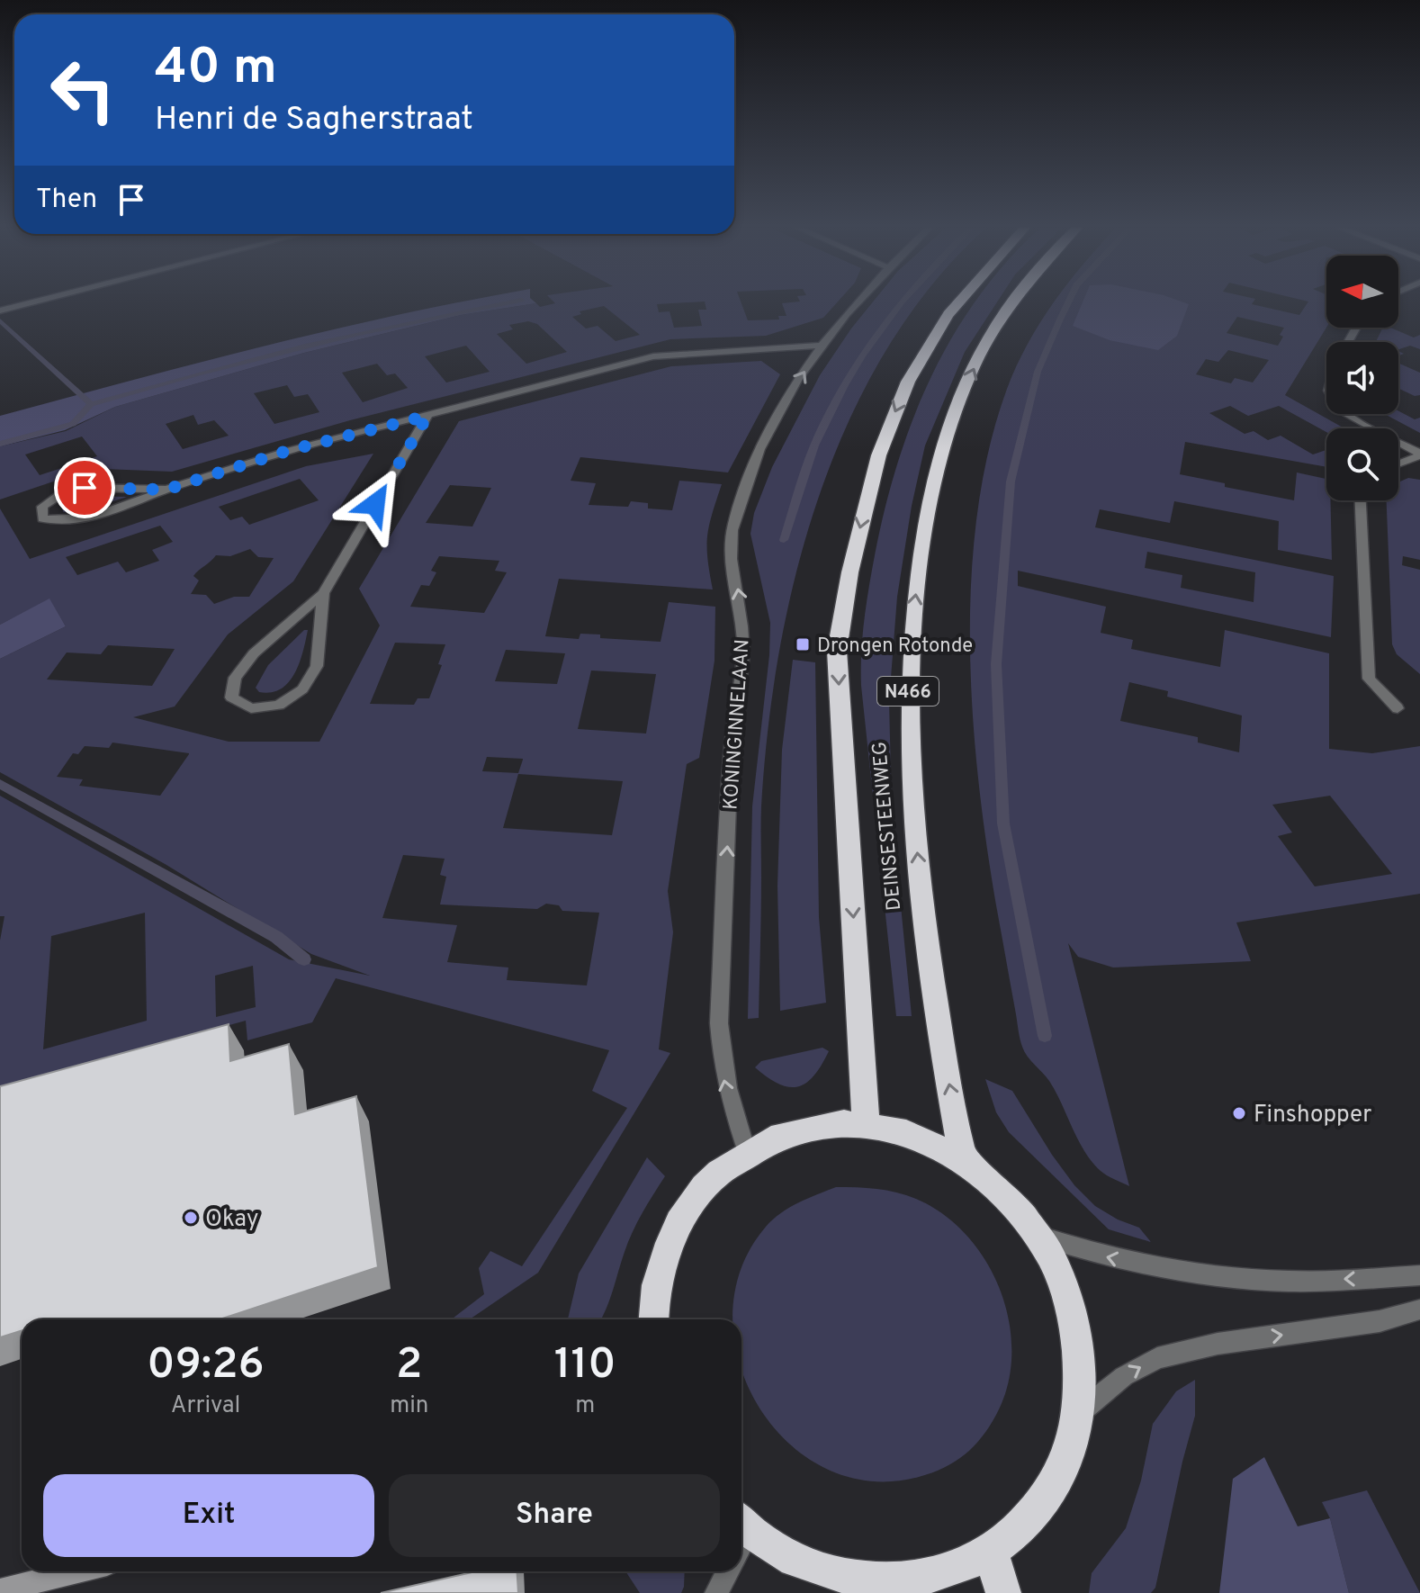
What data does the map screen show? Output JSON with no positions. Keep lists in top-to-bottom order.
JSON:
{
  "streets": {
    "highway": ["N466", "DEINSESTEENWEG"],
    "street": ["KONINGINNELAAN"]
  },
  "one_way": ["KONINGINNELAAN"],
  "places": {
    "transit": ["Drongen Rotonde"],
    "other": ["Finshopper", "Okay"]
  },
  "north": "left",
  "page": {
    "turn": ["40 m", "Henri de Sagherstraat"],
    "then": "Then",
    "eta": [
      "09:26",
      "Arrival",
      "2",
      "min",
      "110",
      "m"
    ],
    "buttons": ["Exit", "Share"]
  }
}
